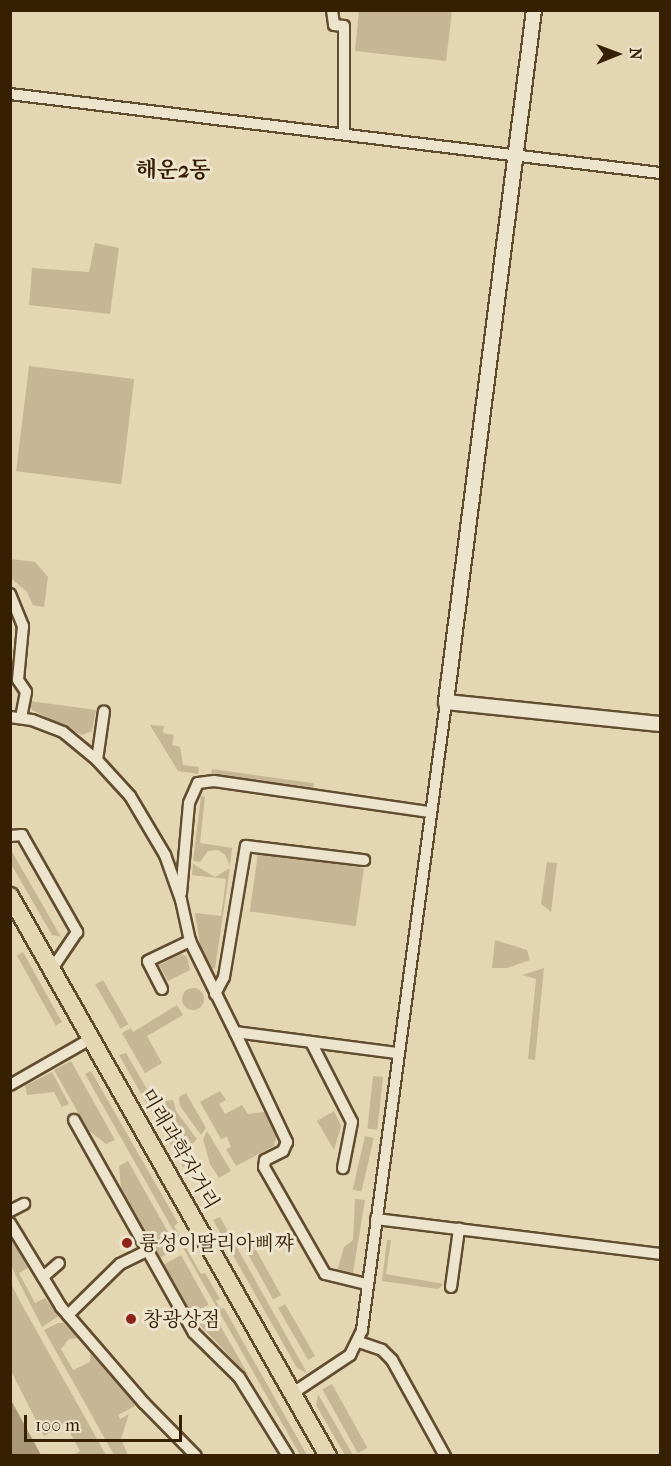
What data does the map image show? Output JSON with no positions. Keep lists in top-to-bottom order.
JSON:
{
  "streets": {
    "main road": ["미래과학자거리"]
  },
  "districts": ["해운2동"],
  "places": ["륭성이딸리아삐쨔", "창광상점"],
  "scale_bar": "100 m",
  "north": "right"
}
